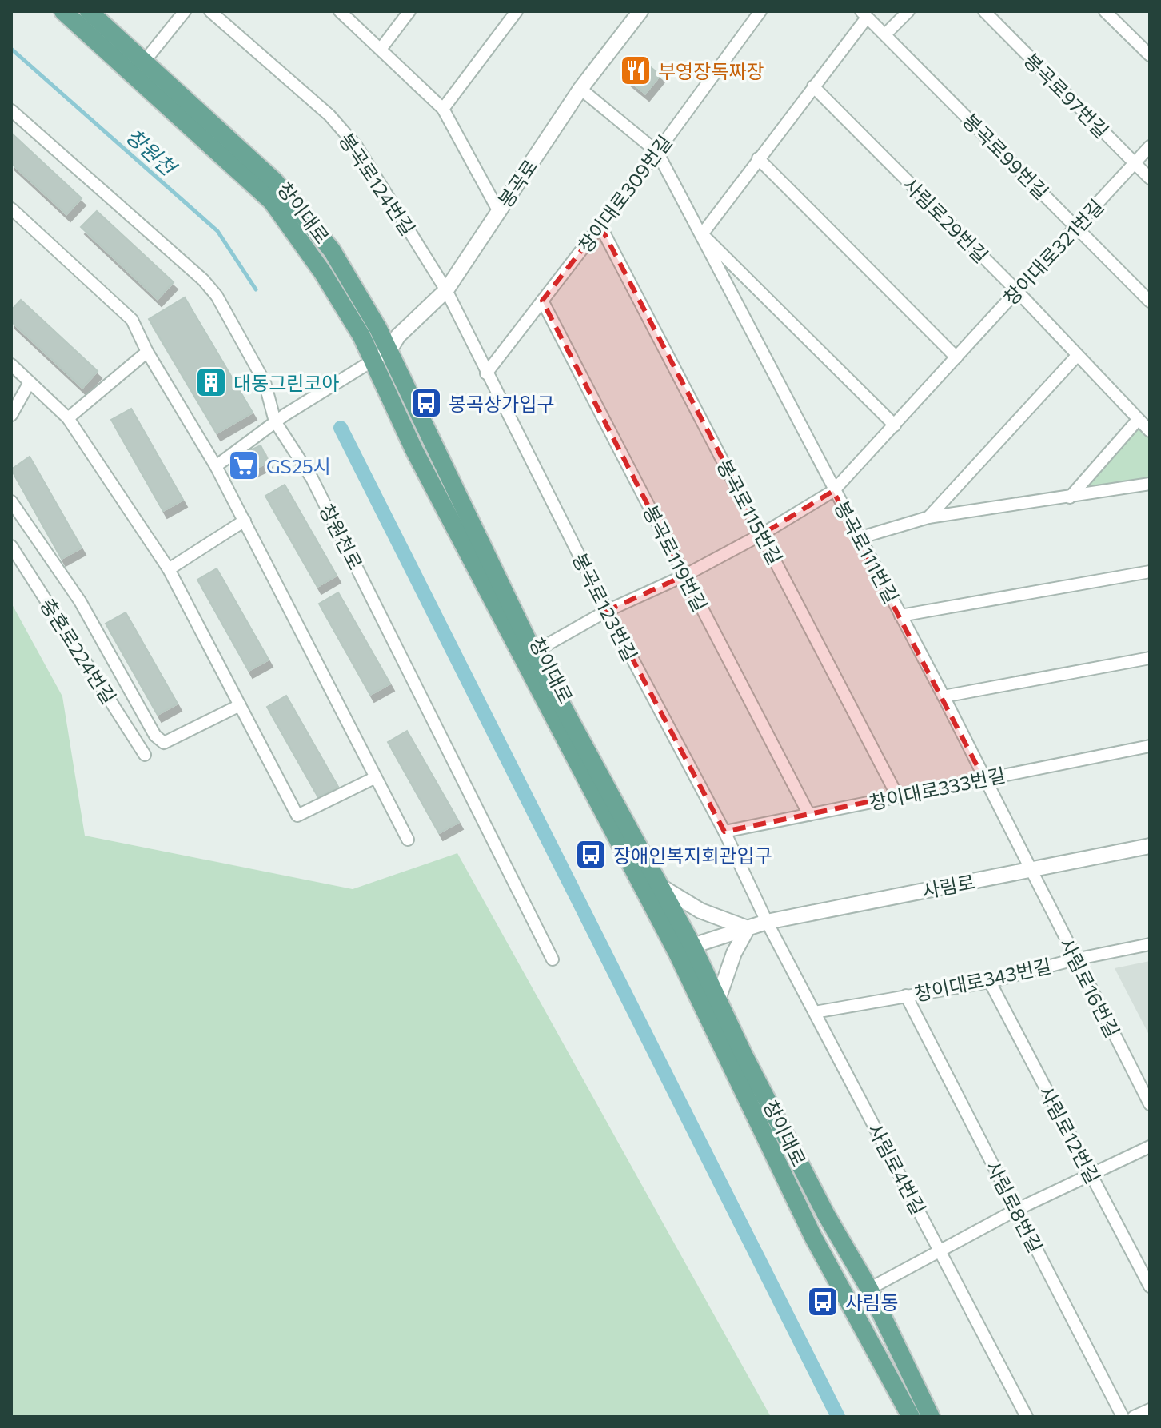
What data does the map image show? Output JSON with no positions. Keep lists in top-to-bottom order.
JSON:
{
  "streets": {
    "main road": ["창이대로"],
    "street": [
      "봉곡로97번길",
      "봉곡로99번길",
      "봉곡로",
      "봉곡로124번길",
      "창이대로309번길",
      "사림로29번길",
      "창이대로321번길",
      "봉곡로115번길",
      "창원천로",
      "봉곡로111번길",
      "봉곡로119번길",
      "봉곡로123번길",
      "충혼로224번길",
      "창이대로333번길",
      "사림로",
      "창이대로343번길",
      "사림로16번길",
      "사림로12번길",
      "사림로4번길",
      "사림로8번길"
    ]
  },
  "crossings": [
    ["봉곡로97번길", "창이대로321번길"],
    ["봉곡로99번길", "창이대로321번길"],
    ["봉곡로", "봉곡로124번길"],
    ["봉곡로", "창이대로"],
    ["봉곡로", "봉곡로111번길"],
    ["봉곡로", "봉곡로123번길"],
    ["봉곡로124번길", "봉곡로123번길"],
    ["창이대로309번길", "봉곡로115번길"],
    ["창이대로309번길", "봉곡로111번길"],
    ["창이대로309번길", "봉곡로119번길"],
    ["창이대로309번길", "봉곡로123번길"],
    ["창이대로", "창이대로321번길"],
    ["창이대로", "사림로"],
    ["사림로29번길", "창이대로321번길"],
    ["창이대로321번길", "봉곡로115번길"],
    ["창이대로321번길", "봉곡로111번길"],
    ["창이대로321번길", "봉곡로119번길"],
    ["창이대로321번길", "봉곡로123번길"],
    ["봉곡로115번길", "창이대로333번길"],
    ["봉곡로111번길", "창이대로333번길"],
    ["봉곡로111번길", "사림로"],
    ["봉곡로111번길", "사림로16번길"],
    ["봉곡로119번길", "창이대로333번길"],
    ["봉곡로123번길", "창이대로333번길"],
    ["봉곡로123번길", "사림로"],
    ["봉곡로123번길", "사림로4번길"],
    ["사림로", "사림로16번길"],
    ["사림로", "사림로4번길"],
    ["창이대로343번길", "사림로16번길"],
    ["창이대로343번길", "사림로12번길"],
    ["창이대로343번길", "사림로4번길"],
    ["창이대로343번길", "사림로8번길"]
  ],
  "water": ["창원천"],
  "places": {
    "restaurant": ["부영장독짜장"],
    "building": ["대동그린코아"],
    "bus stop": ["봉곡상가입구", "장애인복지회관입구", "사림동"],
    "supermarket": ["GS25시"]
  }
}
